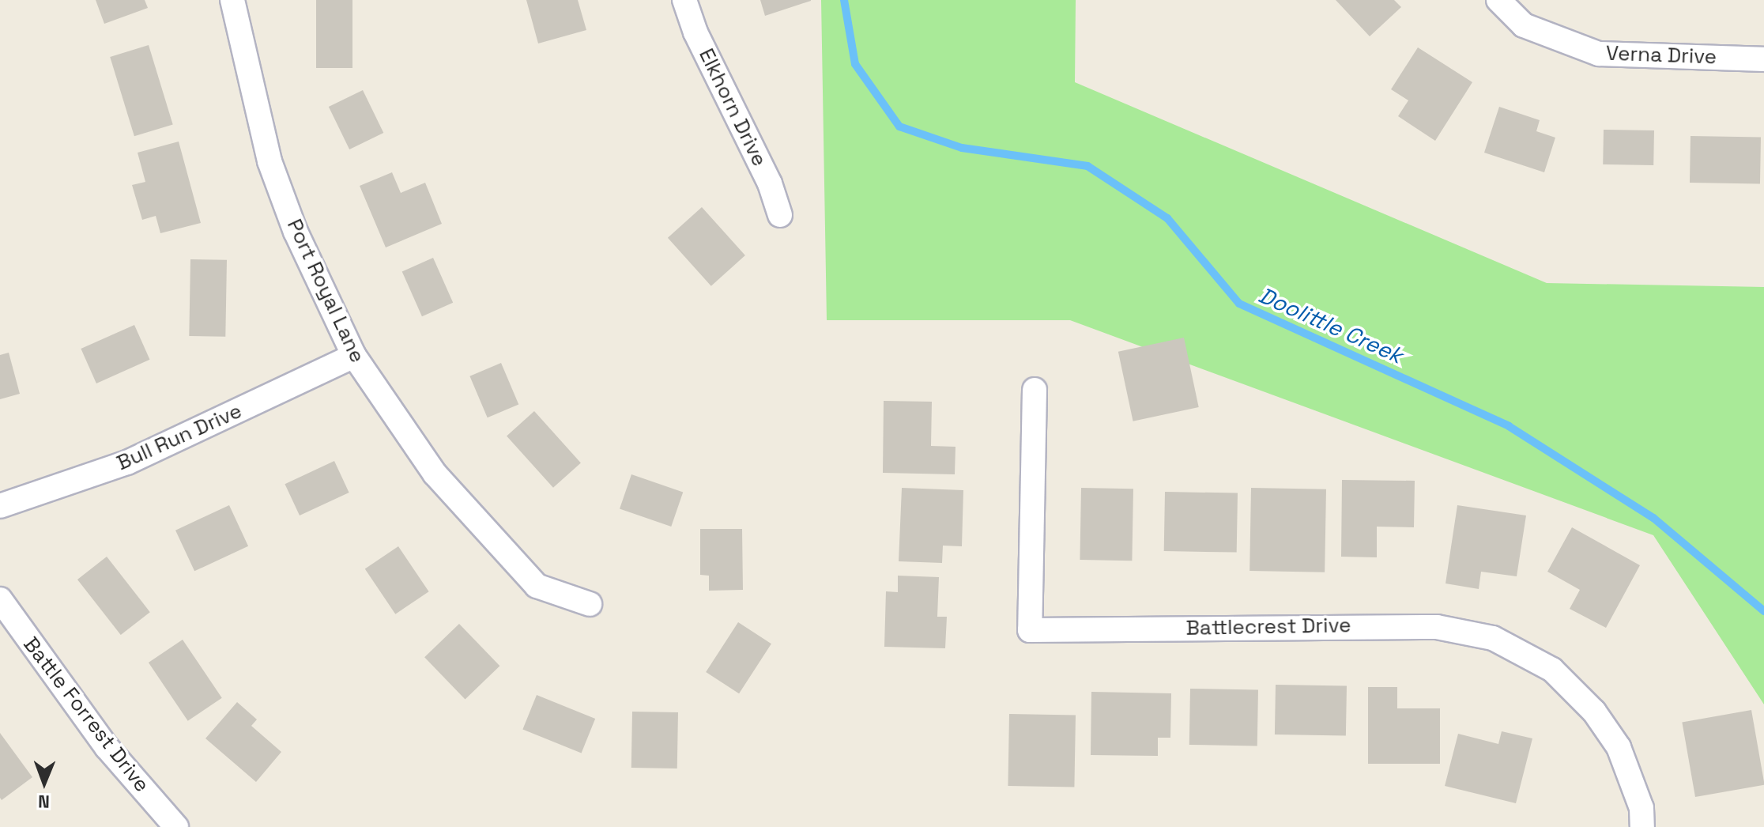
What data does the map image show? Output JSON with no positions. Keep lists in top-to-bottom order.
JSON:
{
  "streets": {
    "street": [
      "Verna Drive",
      "Elkhorn Drive",
      "Port Royal Lane",
      "Bull Run Drive",
      "Battlecrest Drive",
      "Battle Forrest Drive"
    ]
  },
  "crossings": [
    ["Port Royal Lane", "Bull Run Drive"]
  ],
  "water": ["Doolittle Creek"],
  "north": "bottom"
}
